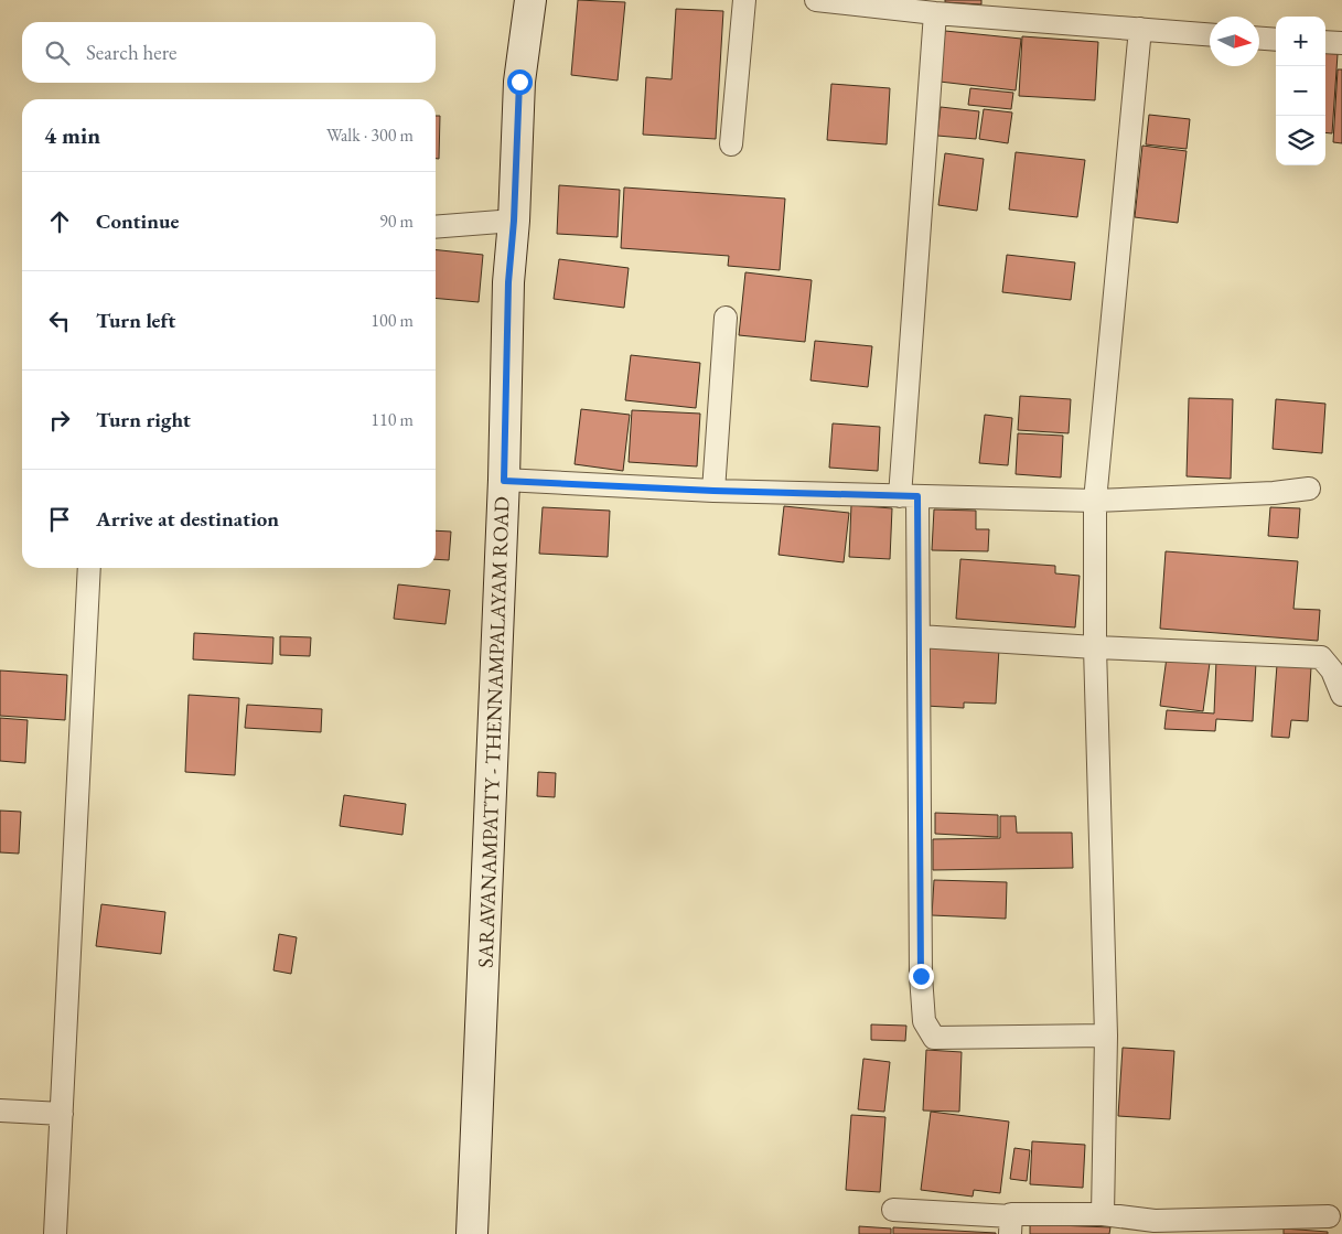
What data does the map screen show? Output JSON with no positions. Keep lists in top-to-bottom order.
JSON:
{
  "streets": {
    "main road": ["SARAVANAMPATTY - THENNAMPALAYAM ROAD"]
  },
  "north": "right",
  "page": {
    "map_buttons": ["+", "−"],
    "search": "Search here",
    "heading": ["4 min", "Walk · 300 m"],
    "list": [
      ["Continue", "90 m"],
      ["Turn left", "100 m"],
      ["Turn right", "110 m"],
      "Arrive at destination"
    ]
  }
}
